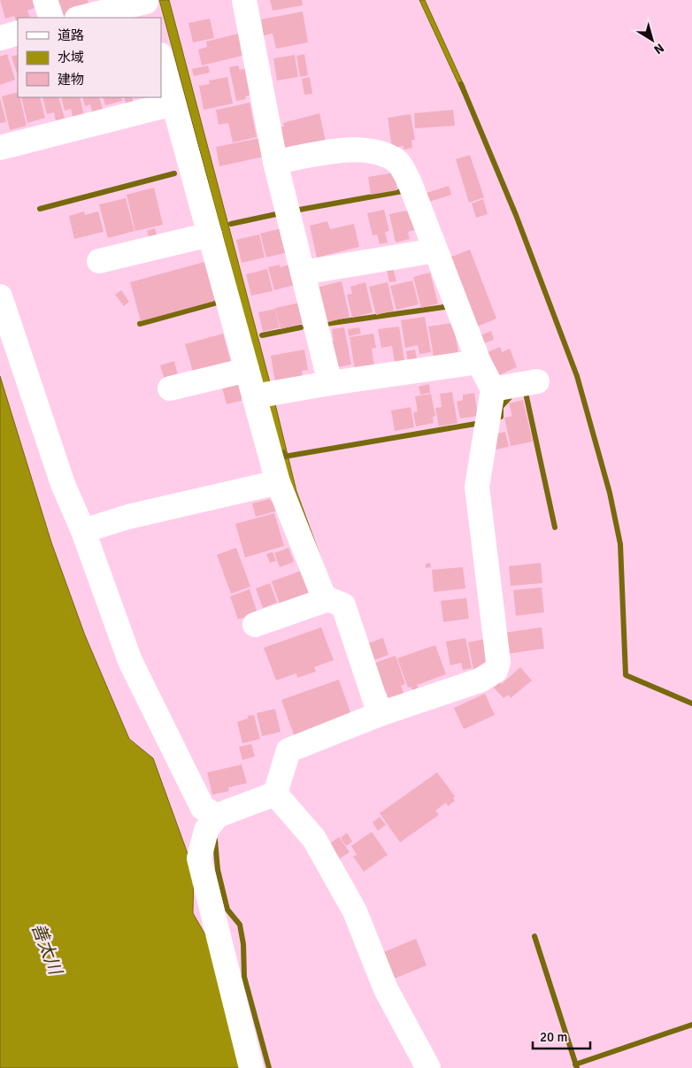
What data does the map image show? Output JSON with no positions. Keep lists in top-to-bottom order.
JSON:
{
  "water": ["善太川"],
  "legend": ["道路", "水域", "建物"],
  "scale_bar": "20 m",
  "north": "bottom right"
}
